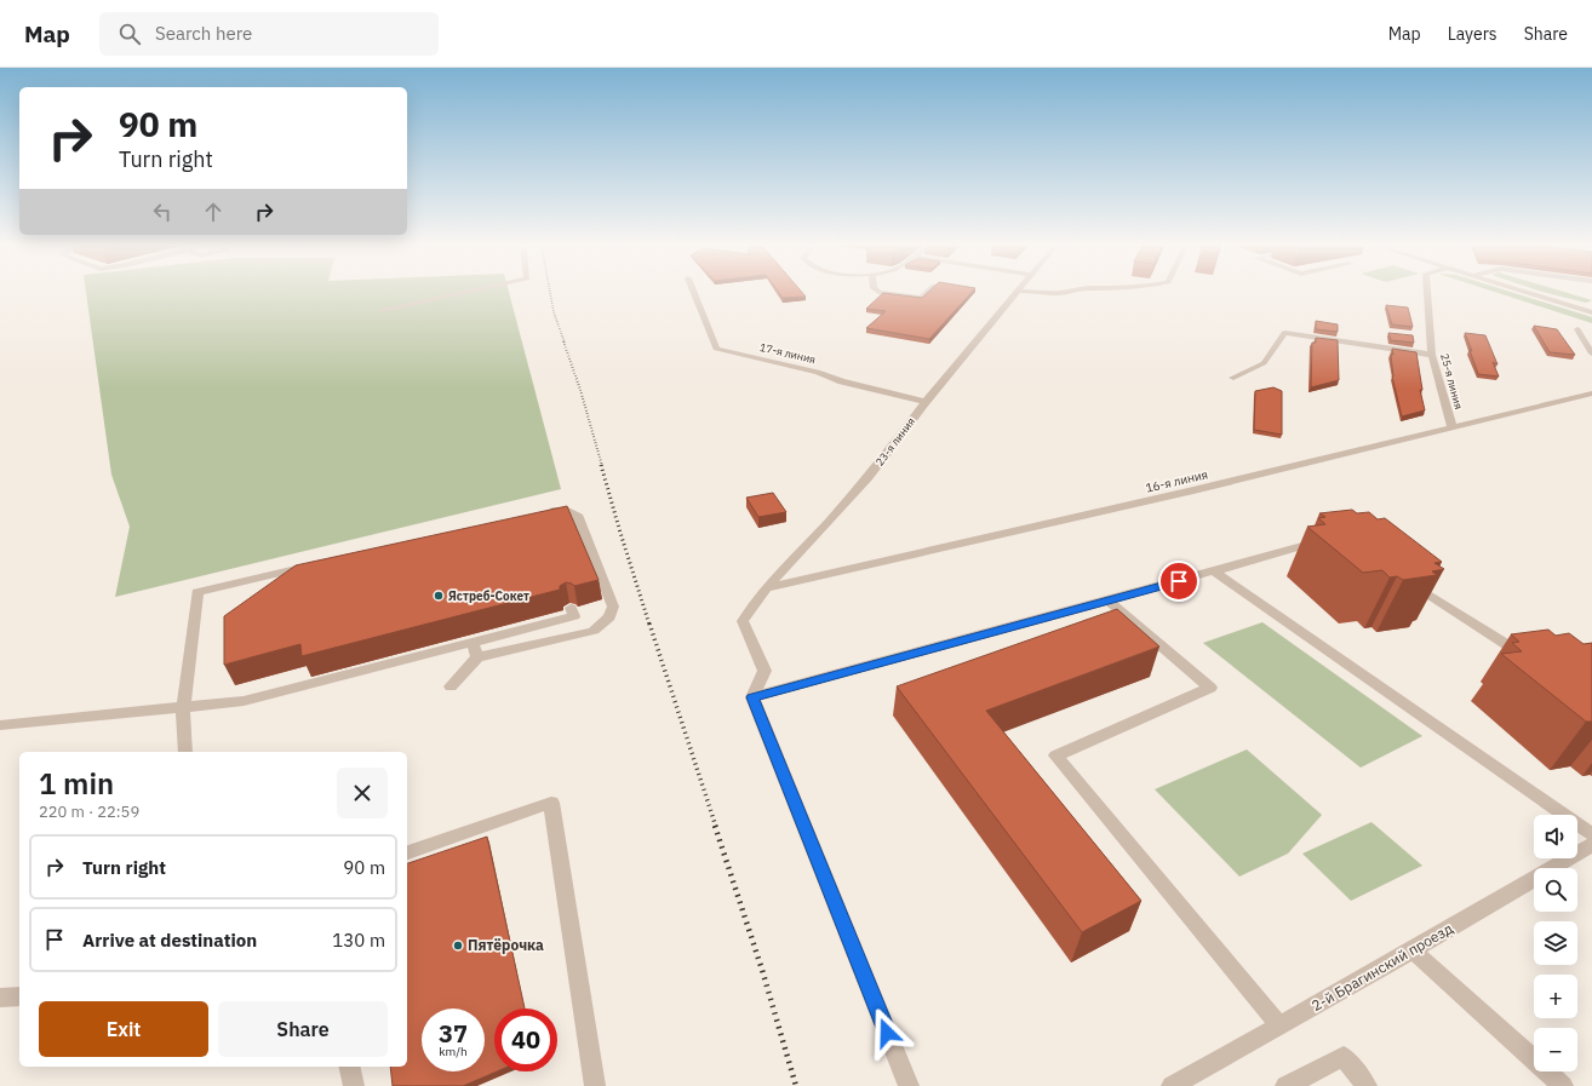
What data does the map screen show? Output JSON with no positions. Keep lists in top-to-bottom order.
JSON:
{
  "streets": {
    "street": [
      "17-я линия",
      "25-я линия",
      "23-я линия",
      "16-я линия",
      "2-й Брагинский проезд"
    ]
  },
  "crossings": [
    ["17-я линия", "23-я линия"],
    ["25-я линия", "16-я линия"],
    ["23-я линия", "16-я линия"]
  ],
  "places": ["Ястреб-Сокет", "Пятёрочка"],
  "page": {
    "header": "Map",
    "search": "Search here",
    "nav": ["Map", "Layers", "Share"],
    "turn": ["90 m", "Turn right"],
    "heading": ["1 min", "220 m · 22:59"],
    "map_buttons": ["+", "−"],
    "list": [
      {
        "name": "Turn right",
        "value": "90 m"
      },
      {
        "name": "Arrive at destination",
        "value": "130 m"
      }
    ],
    "buttons": ["Exit", "Share"],
    "speed": "37 km/h",
    "limit": "40"
  }
}
